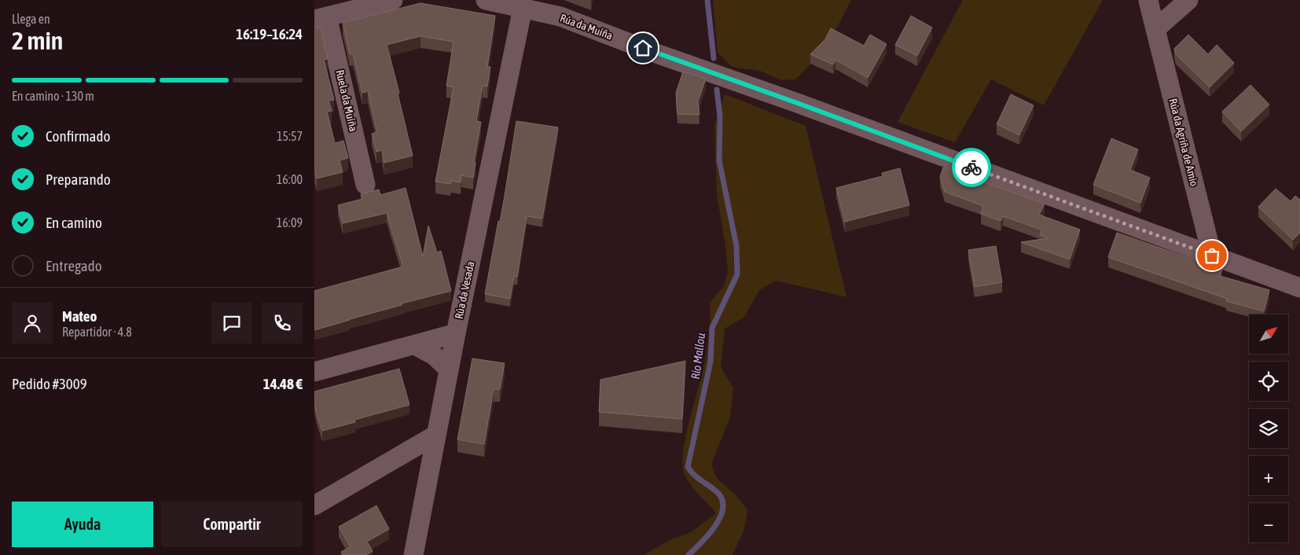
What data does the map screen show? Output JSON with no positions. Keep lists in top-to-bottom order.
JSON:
{
  "streets": {
    "street": [
      "Rúa da Muíña",
      "Ruela da Muíña",
      "Rúa da Agriña de Amio",
      "Rúa da Vesada"
    ]
  },
  "crossings": [
    ["Rúa da Muíña", "Rúa da Agriña de Amio"],
    ["Rúa da Muíña", "Rúa da Vesada"]
  ],
  "water": ["Río Mallou"],
  "north": "top right",
  "page": {
    "heading": ["2 min", "Llega en", "16:19–16:24"],
    "panel": [
      "Mateo",
      "Repartidor · 4.8",
      "Pedido #3009",
      "14.48 €"
    ],
    "bar": "En camino · 130 m",
    "list": [
      ["Confirmado", "15:57"],
      ["Preparando", "16:00"],
      ["En camino", "16:09"],
      "Entregado"
    ],
    "map_buttons": ["+", "−"],
    "buttons": ["Ayuda", "Compartir"]
  }
}
